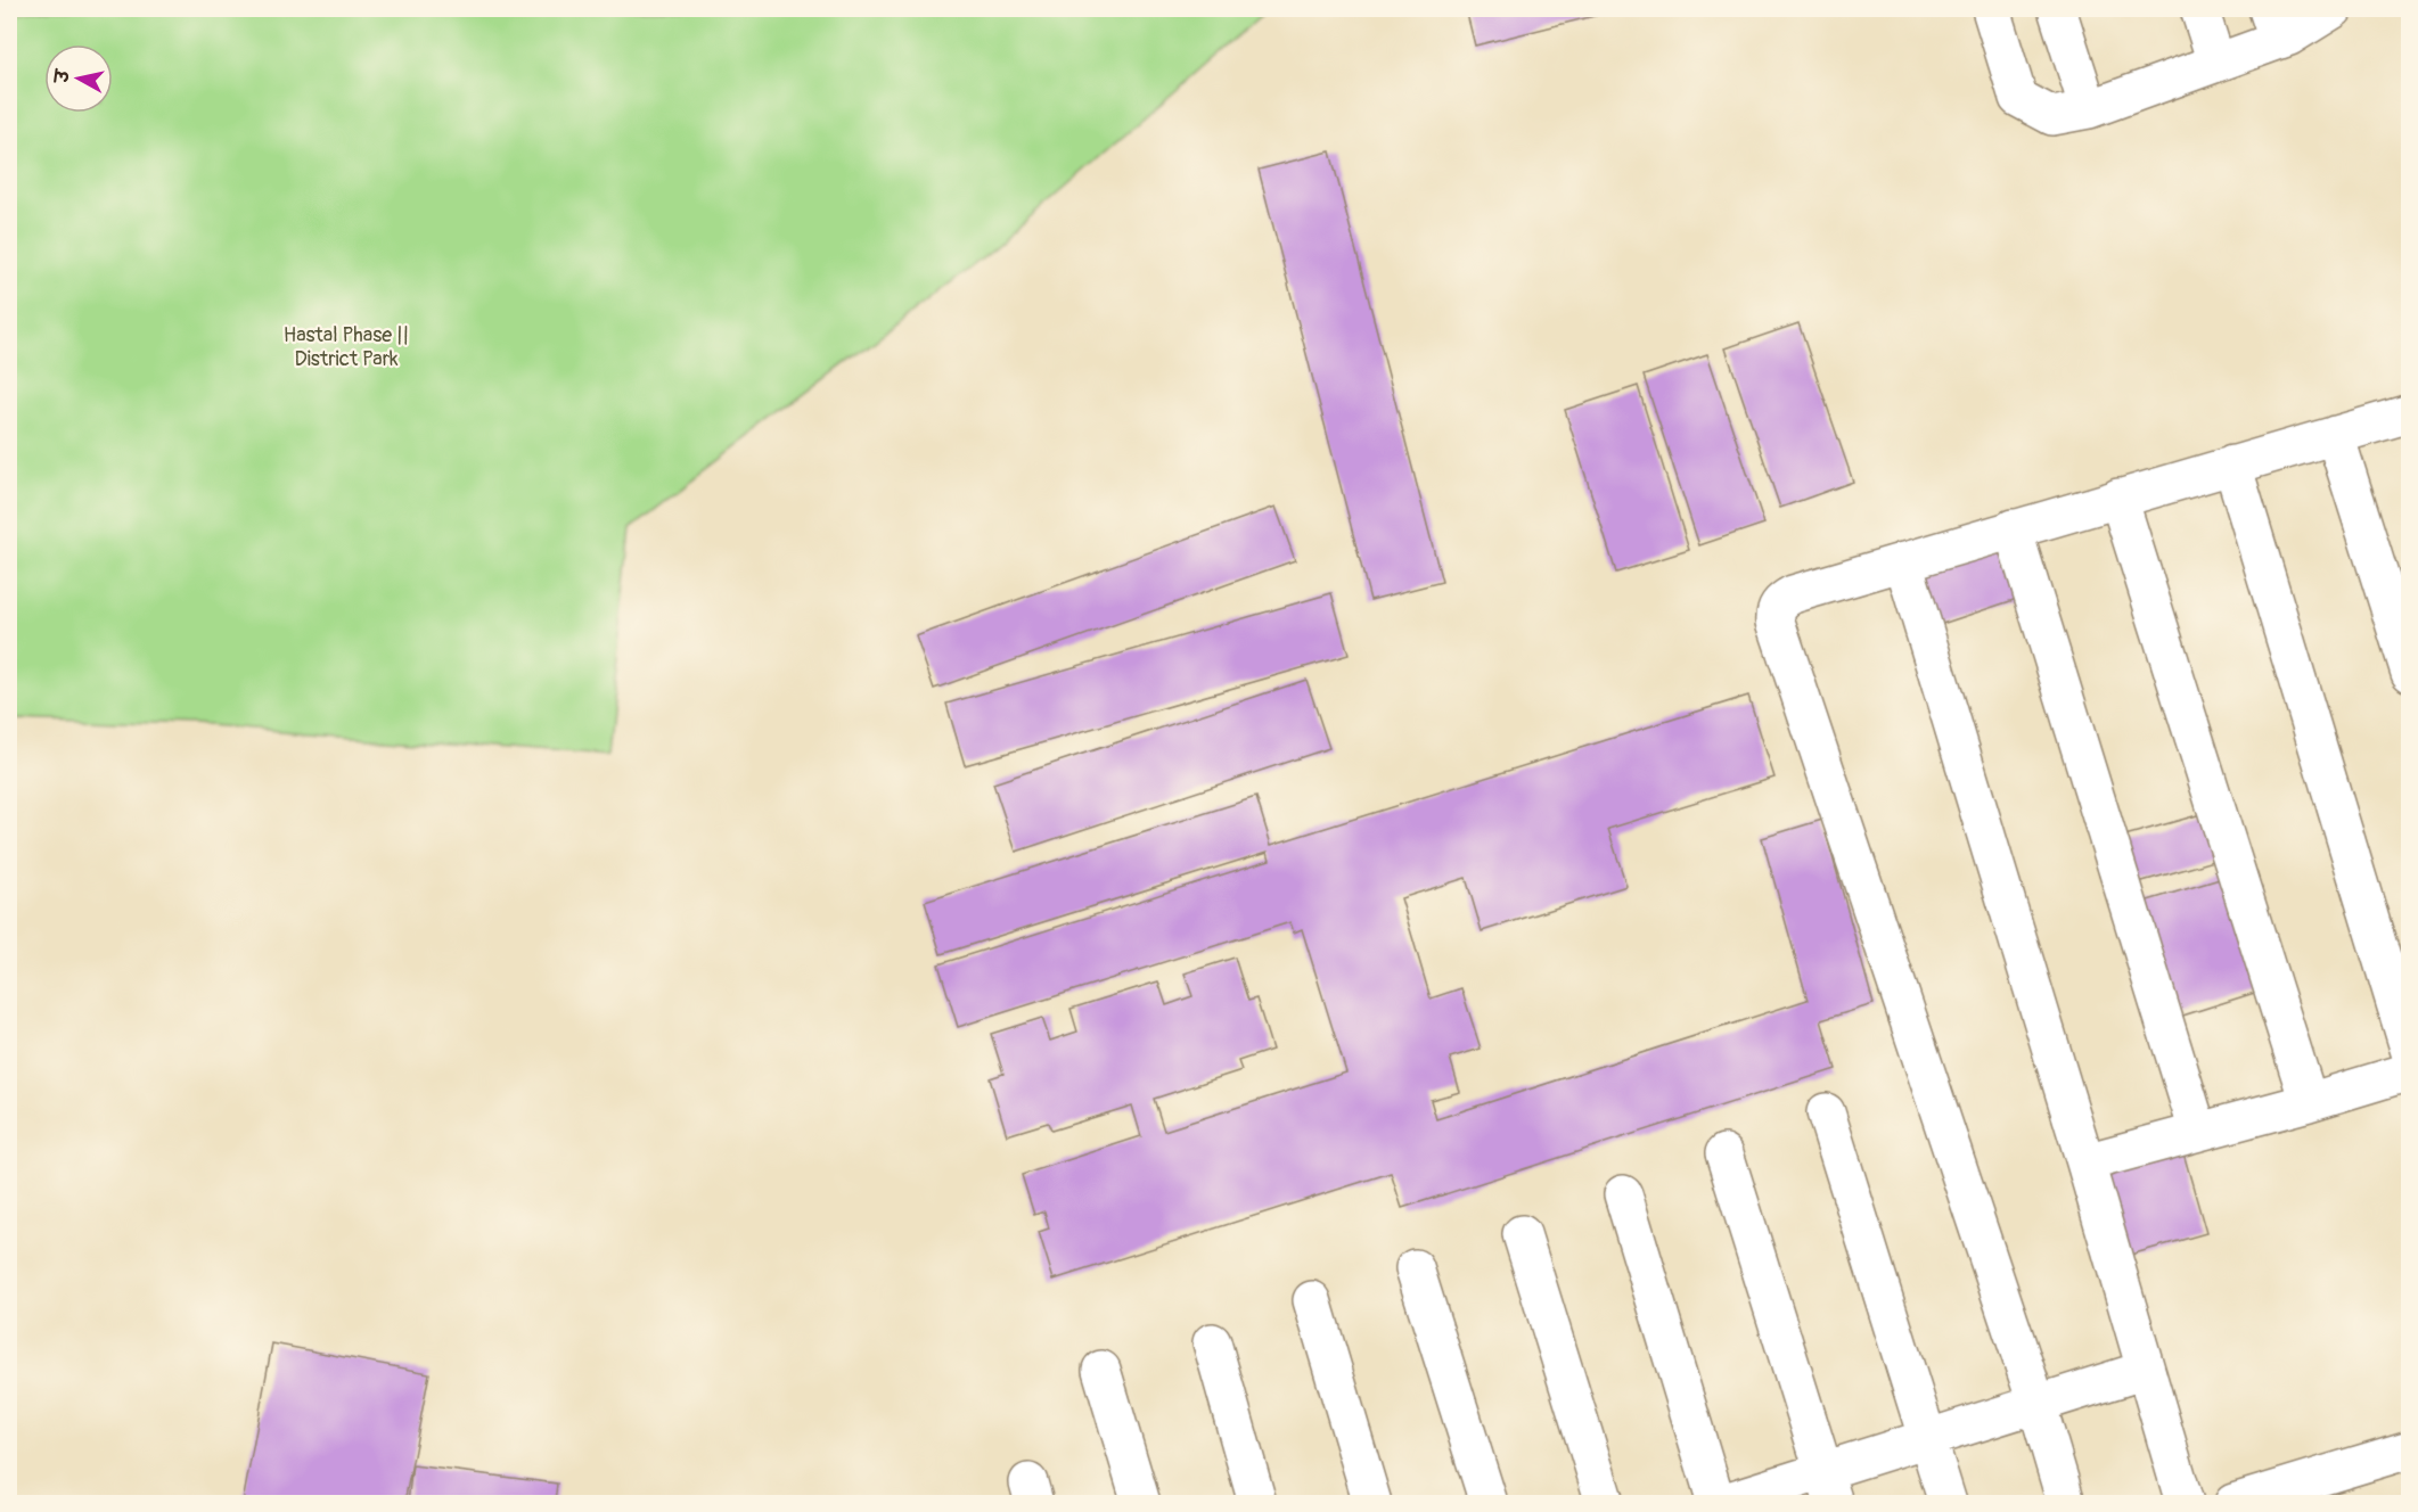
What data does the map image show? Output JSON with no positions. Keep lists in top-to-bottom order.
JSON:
{
  "parks": ["Hastal Phase || District Park"],
  "north": "left"
}
